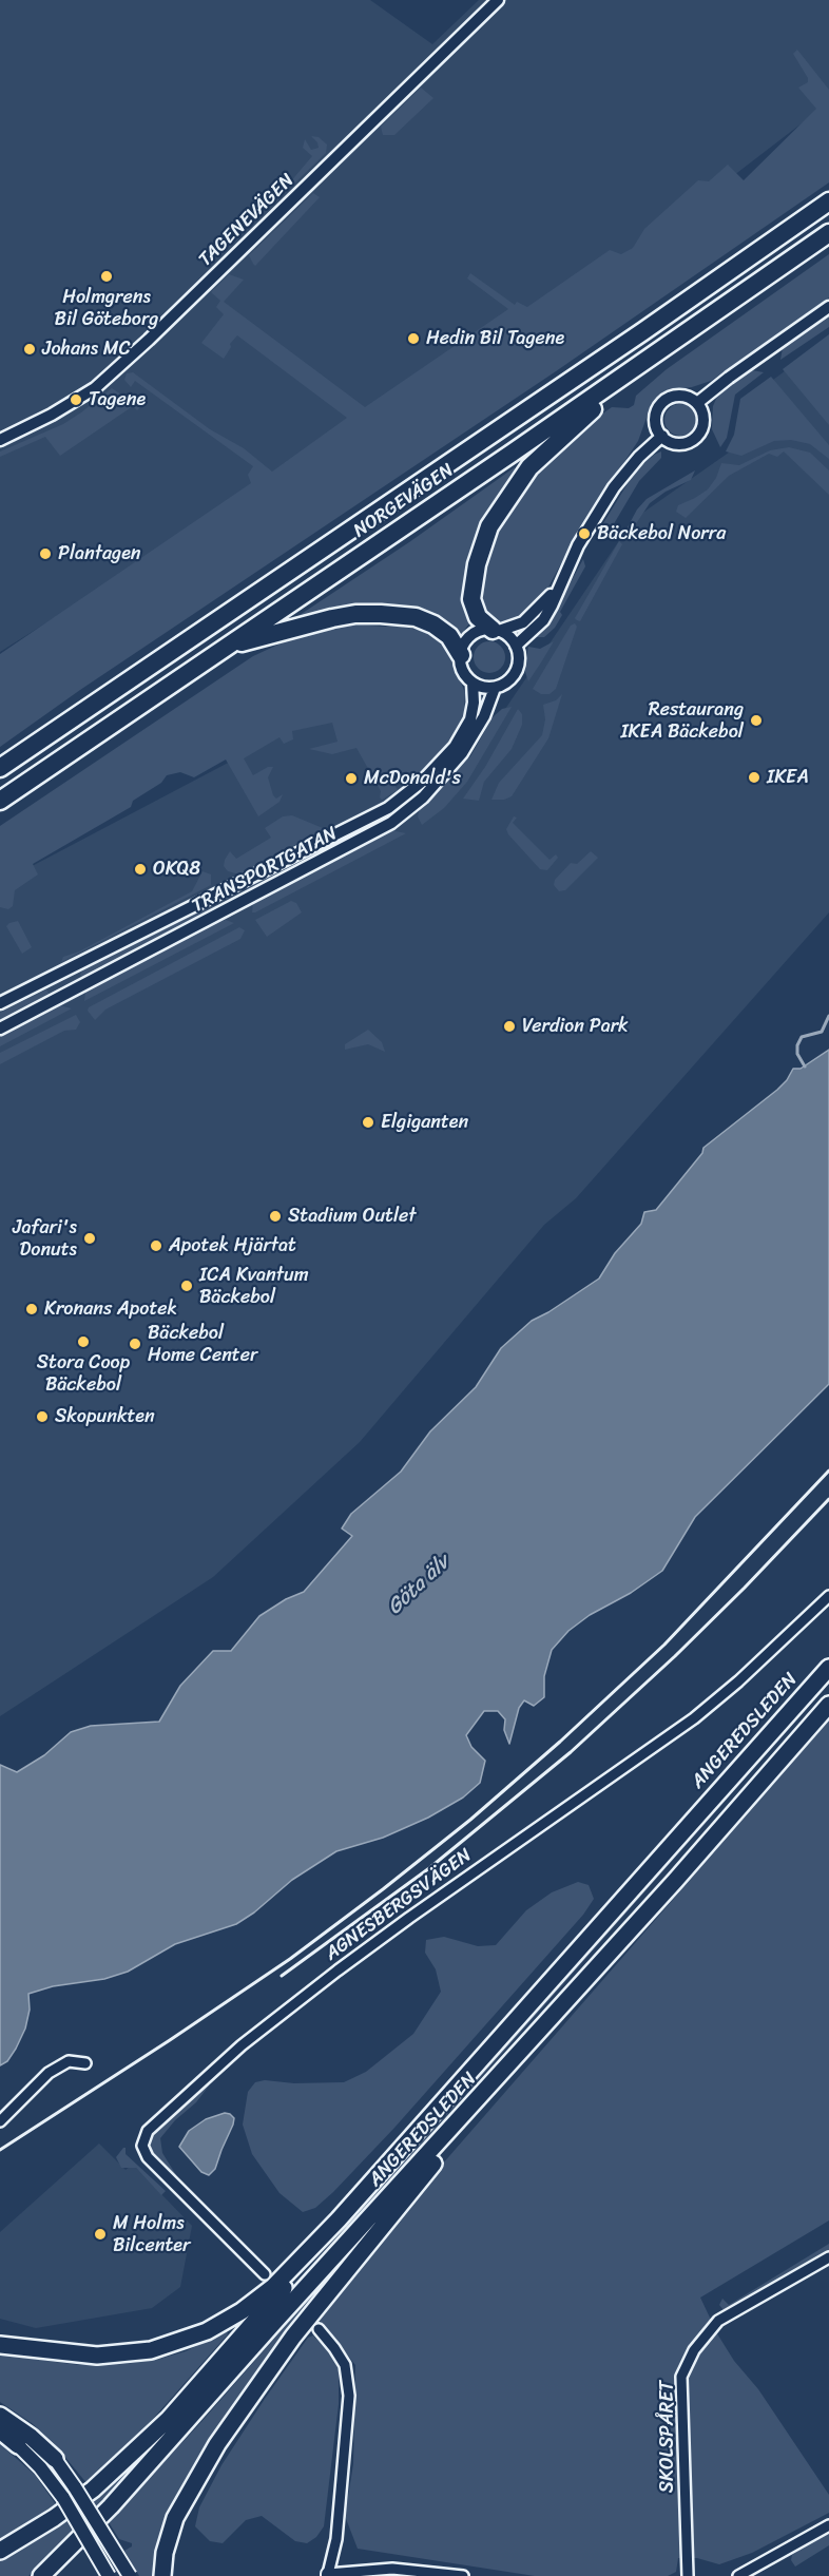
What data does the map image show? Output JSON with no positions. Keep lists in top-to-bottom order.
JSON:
{
  "streets": {
    "highway": ["NORGEVÄGEN", "ANGEREDSLEDEN"],
    "street": [
      "TAGENEVÄGEN",
      "TRANSPORTGATAN",
      "AGNESBERGSVÄGEN",
      "SKOLSPÅRET"
    ]
  },
  "water": ["Göta älv"],
  "places": [
    "Holmgrens Bil Göteborg",
    "Hedin Bil Tagene",
    "Johans MC",
    "Tagene",
    "Bäckebol Norra",
    "Plantagen",
    "Restaurang IKEA Bäckebol",
    "IKEA",
    "McDonald's",
    "OKQ8",
    "Verdion Park",
    "Elgiganten",
    "Stadium Outlet",
    "Jafari's Donuts",
    "Apotek Hjärtat",
    "ICA Kvantum Bäckebol",
    "Kronans Apotek",
    "Stora Coop Bäckebol",
    "Bäckebol Home Center",
    "Skopunkten",
    "M Holms Bilcenter"
  ]
}
